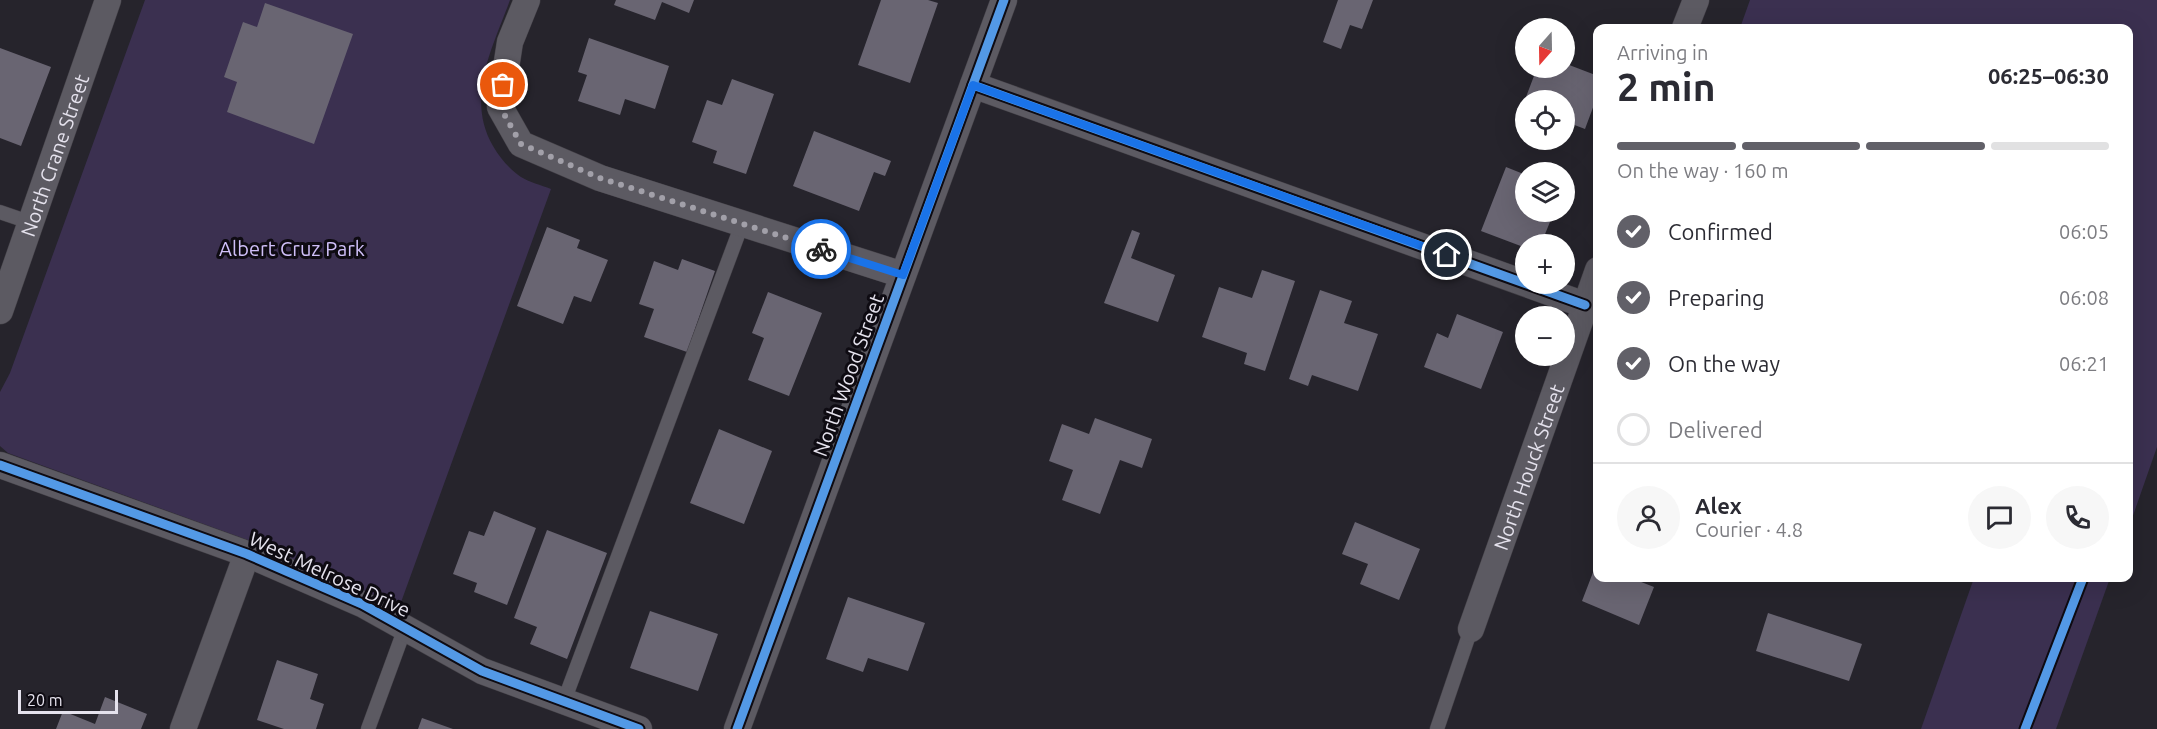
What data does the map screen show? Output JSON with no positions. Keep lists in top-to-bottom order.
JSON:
{
  "streets": {
    "street": [
      "North Crane Street",
      "North Wood Street",
      "North Houck Street",
      "West Melrose Drive"
    ]
  },
  "parks": ["Albert Cruz Park"],
  "scale_bar": "20 m",
  "north": "bottom",
  "page": {
    "map_buttons": ["+", "−"],
    "heading": ["2 min", "Arriving in", "06:25–06:30"],
    "panel": ["Alex", "Courier · 4.8"],
    "bar": "On the way · 160 m",
    "list": [
      ["Confirmed", "06:05"],
      ["Preparing", "06:08"],
      ["On the way", "06:21"],
      "Delivered"
    ],
    "scale": "20 m"
  }
}
